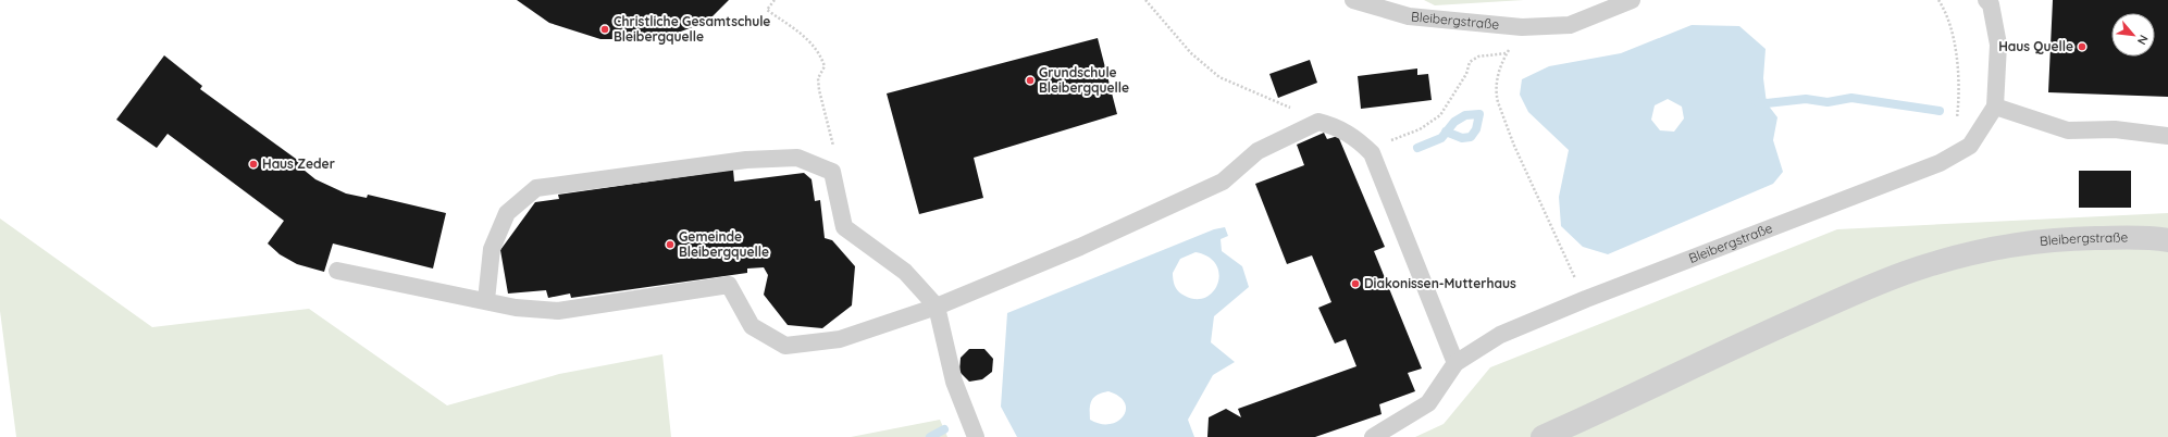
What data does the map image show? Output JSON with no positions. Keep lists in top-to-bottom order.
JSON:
{
  "streets": {
    "street": ["Bleibergstraße"]
  },
  "places": [
    "Christliche Gesamtschule Bleibergquelle",
    "Haus Quelle",
    "Grundschule Bleibergquelle",
    "Haus Zeder",
    "Gemeinde Bleibergquelle",
    "Diakonissen-Mutterhaus"
  ],
  "north": "bottom right"
}
